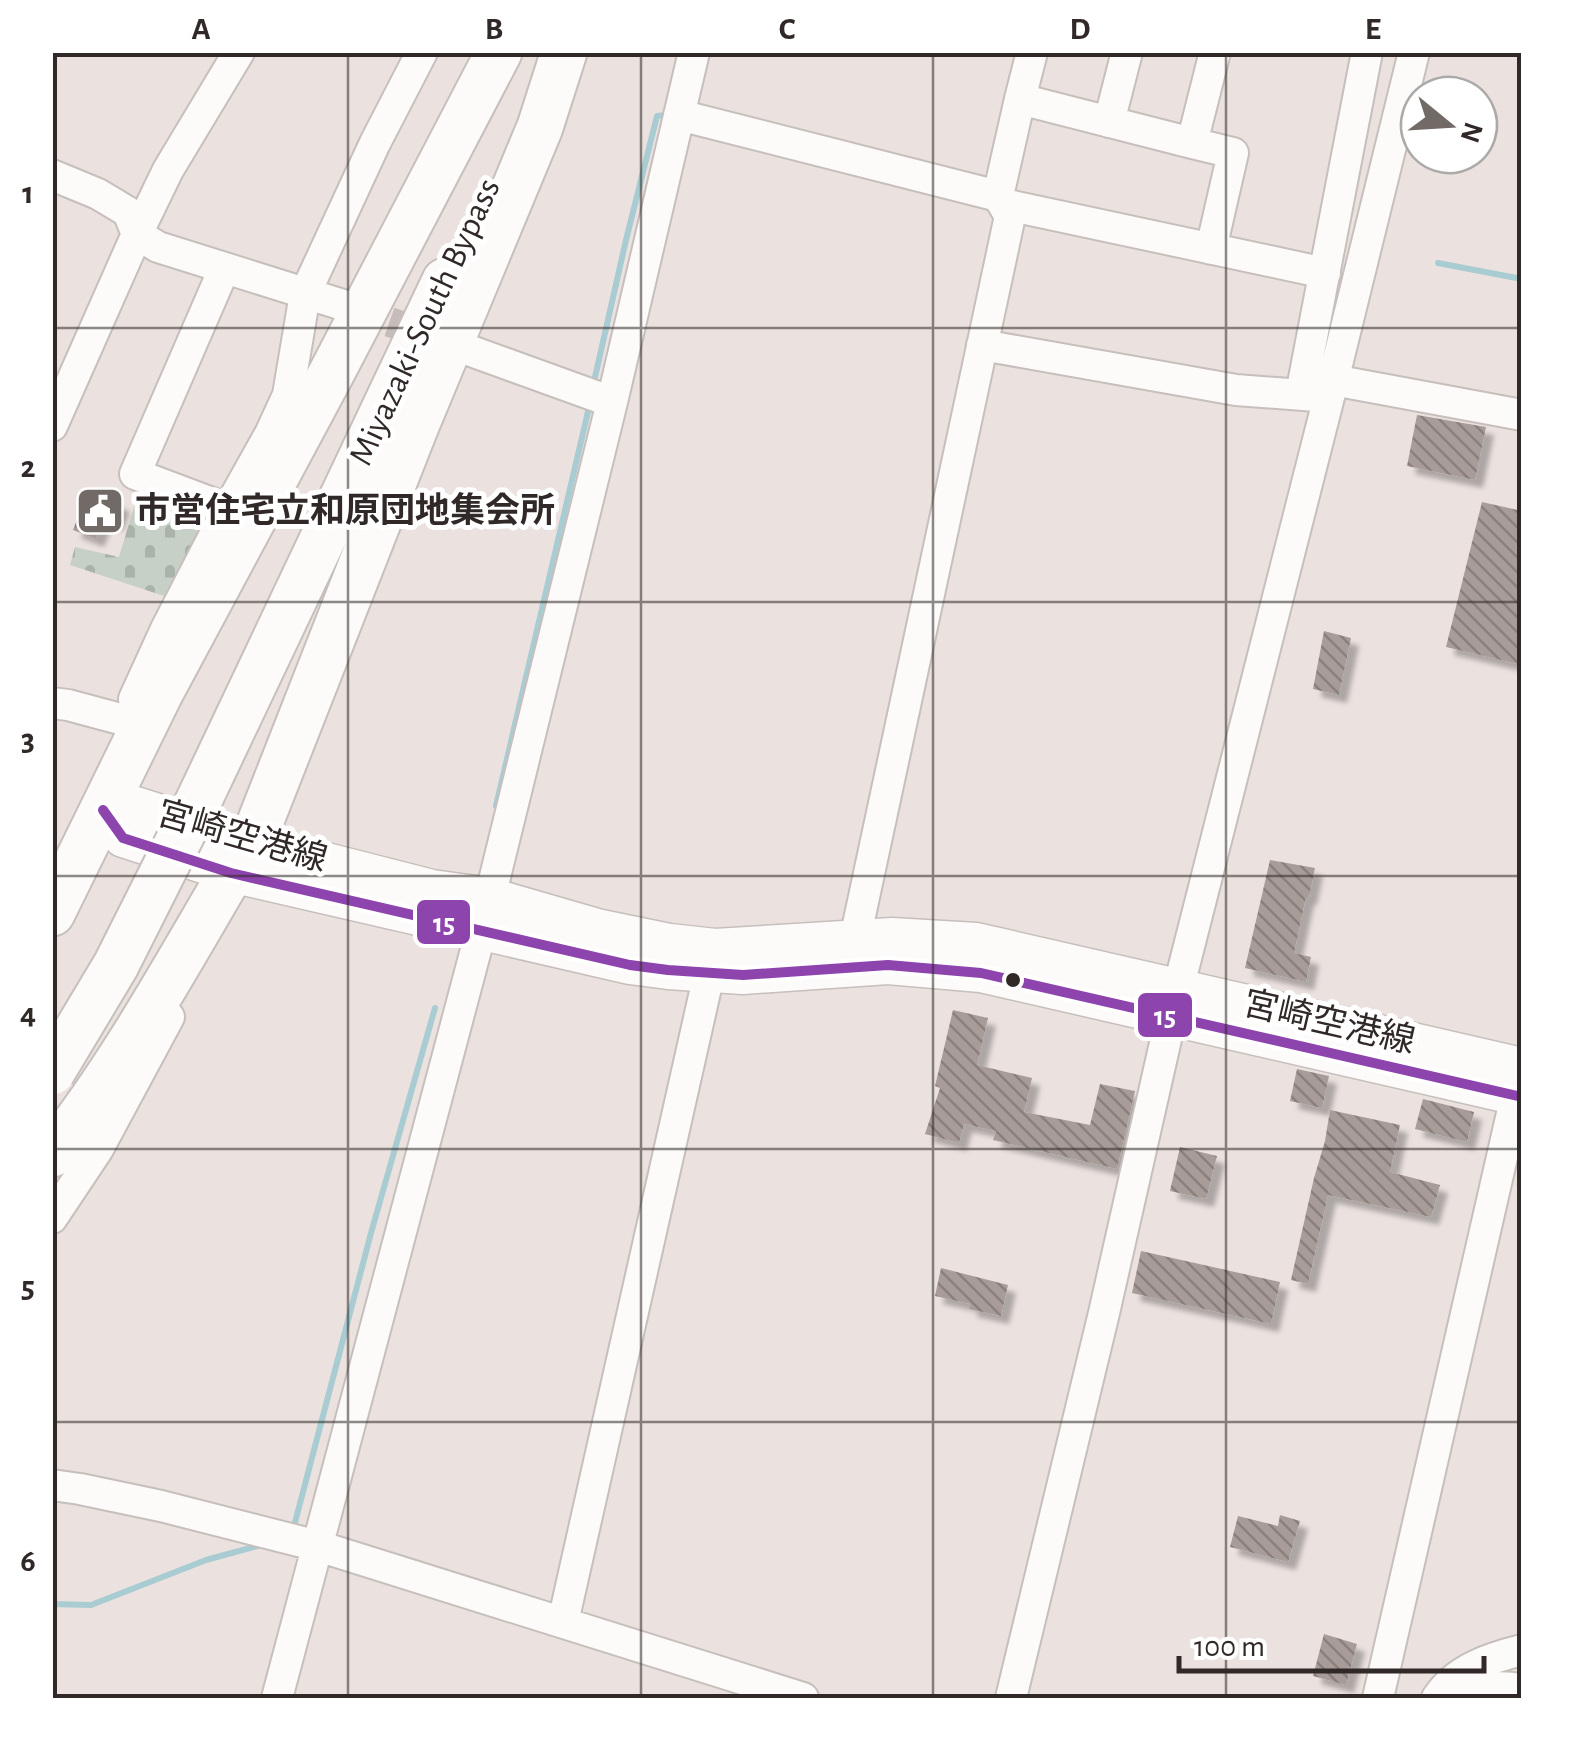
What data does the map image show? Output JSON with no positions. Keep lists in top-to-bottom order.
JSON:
{
  "streets": {
    "highway": ["Miyazaki-South Bypass"],
    "main road": ["宮崎空港線"]
  },
  "places": {
    "public building": ["市営住宅立和原団地集会所"]
  },
  "lines": ["transit line 15"],
  "scale_bar": "100 m",
  "north": "right",
  "grid": {
    "columns": [
      "A",
      "B",
      "C",
      "D",
      "E"
    ],
    "rows": [
      "1",
      "2",
      "3",
      "4",
      "5",
      "6"
    ]
  }
}
